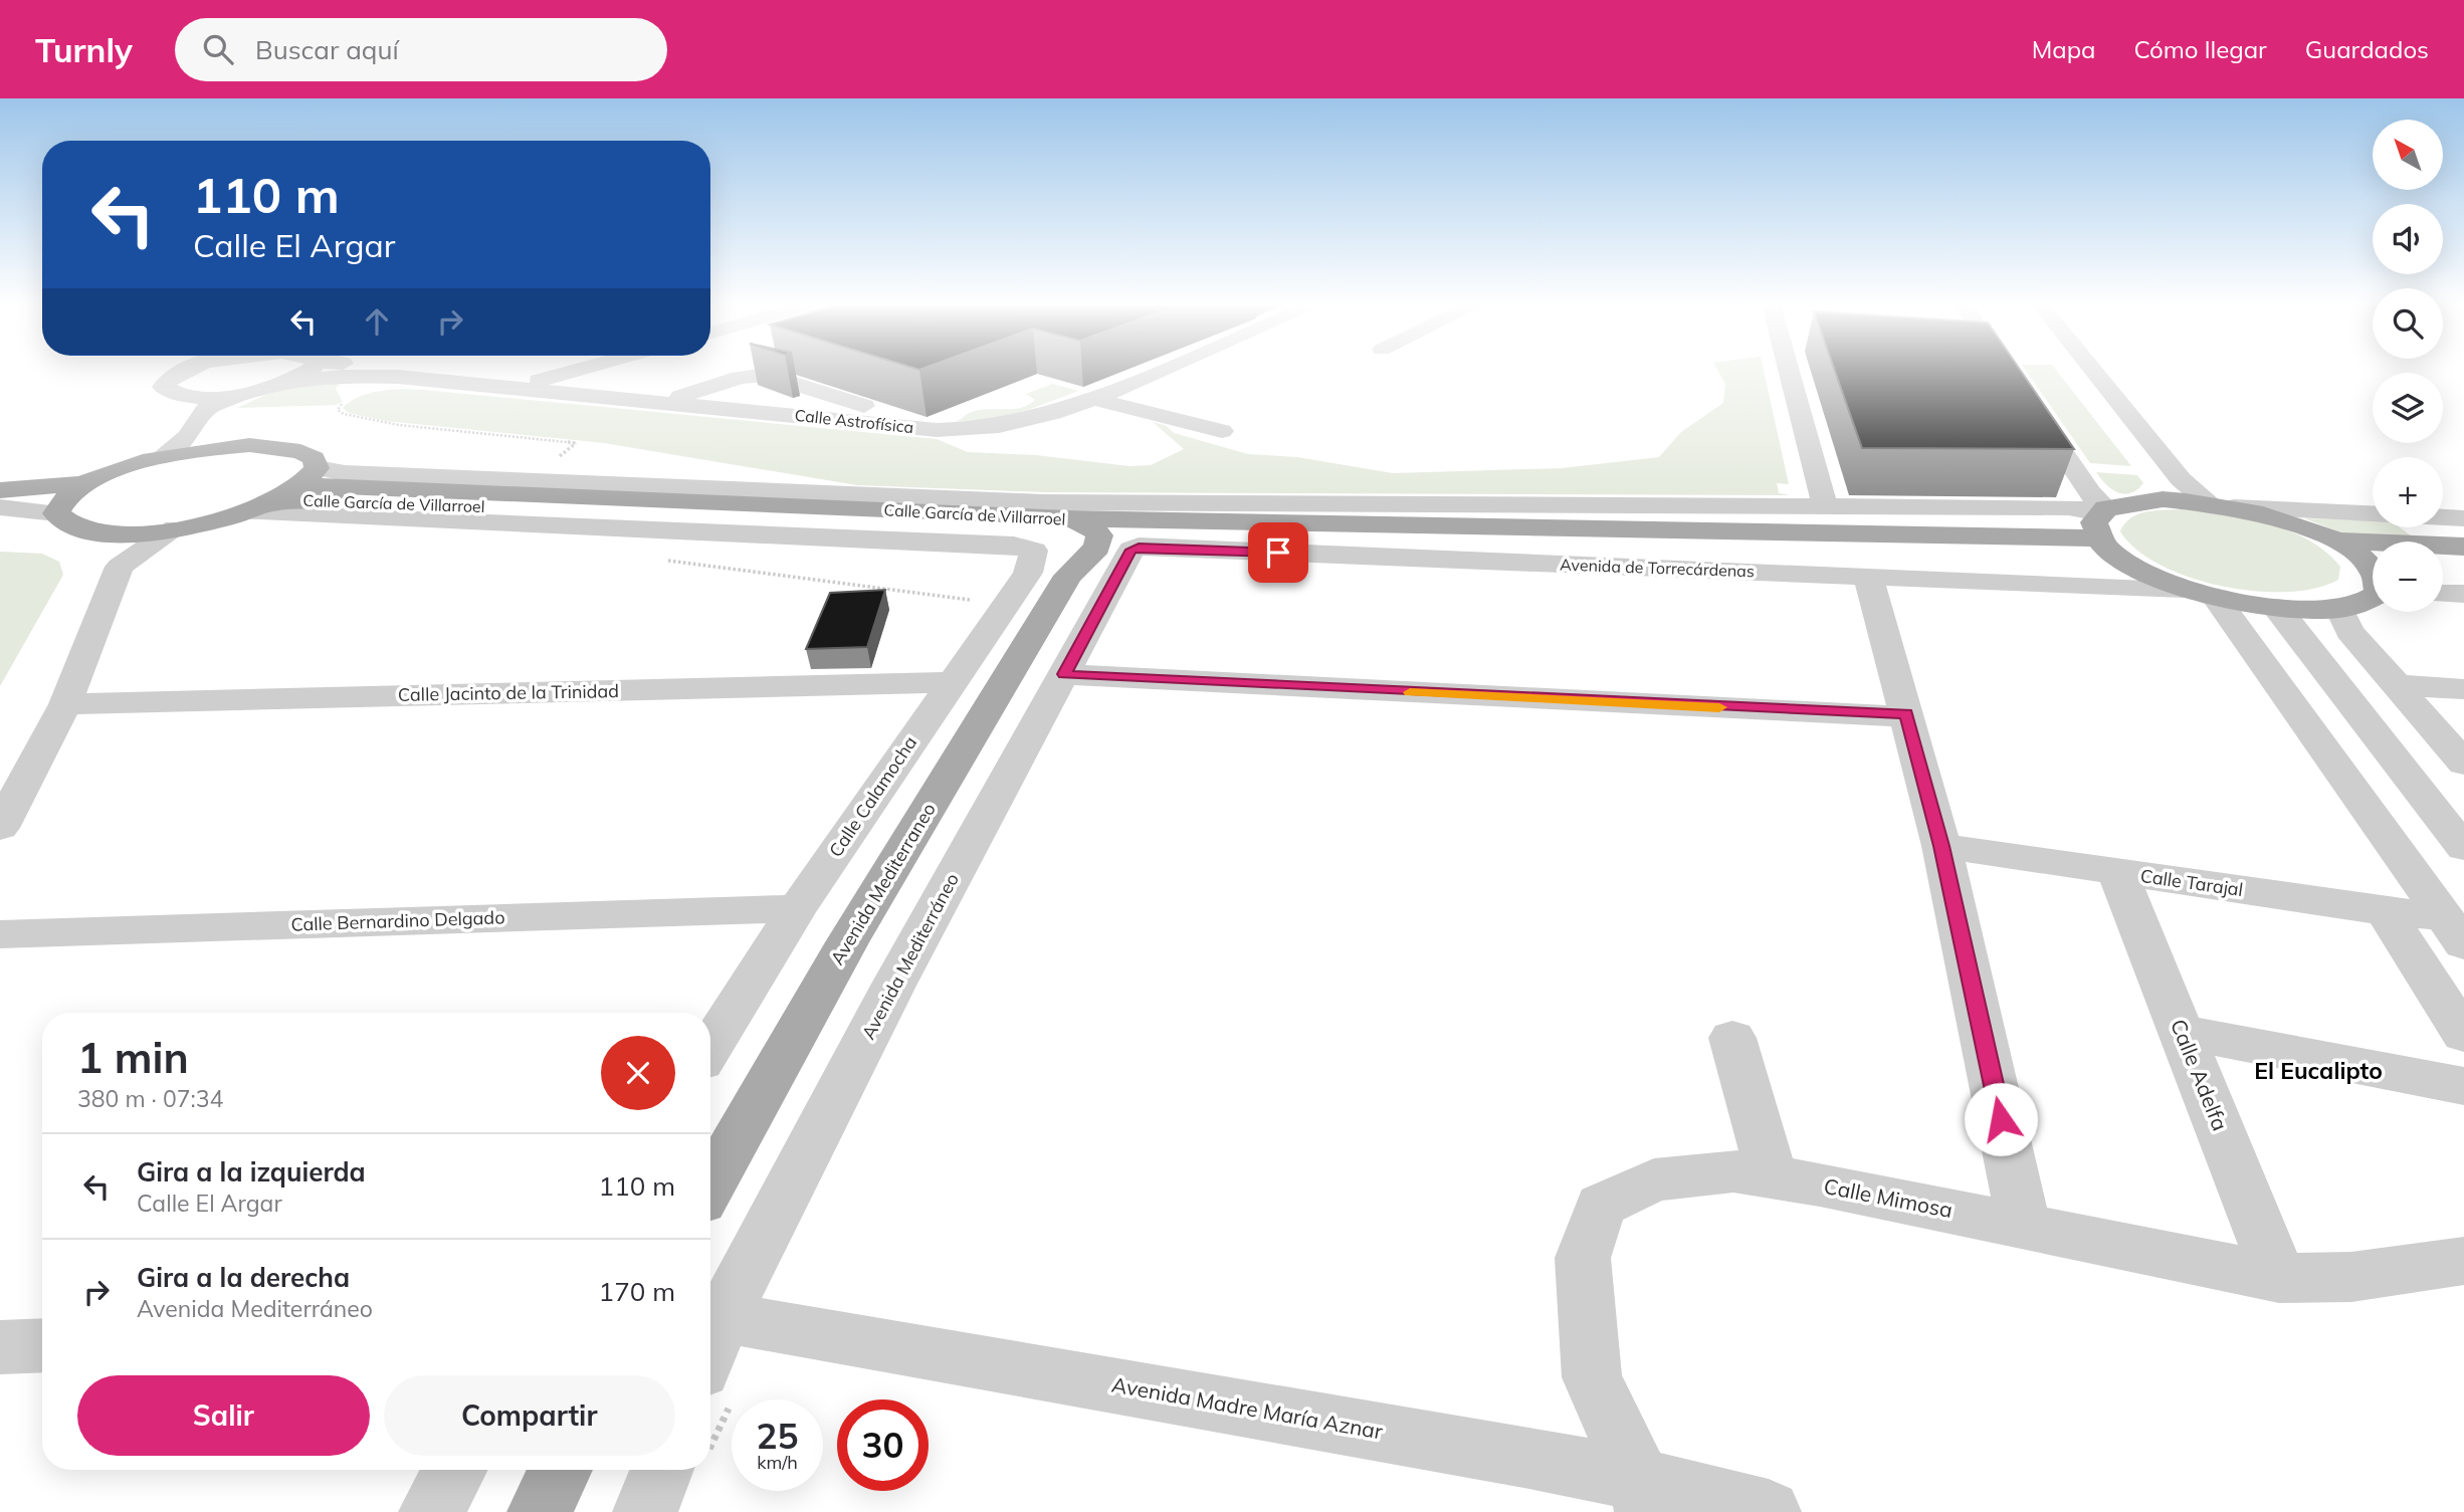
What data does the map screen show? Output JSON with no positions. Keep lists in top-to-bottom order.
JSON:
{
  "streets": {
    "main road": ["Calle García de Villarroel", "Avenida de Torrecárdenas", "Avenida Mediterraneo"],
    "street": [
      "Calle Astrofísica",
      "Calle Jacinto de la Trinidad",
      "Calle Calamocha",
      "Calle Tarajal",
      "Calle Bernardino Delgado",
      "Avenida Mediterráneo",
      "Calle Adelfa",
      "Calle Mimosa",
      "Avenida Madre María Aznar"
    ]
  },
  "crossings": [
    ["Calle García de Villarroel", "Avenida de Torrecárdenas"],
    ["Calle García de Villarroel", "Calle Calamocha"],
    ["Calle García de Villarroel", "Avenida Mediterraneo"],
    ["Calle García de Villarroel", "Avenida Mediterráneo"],
    ["Avenida de Torrecárdenas", "Avenida Mediterraneo"],
    ["Avenida de Torrecárdenas", "Avenida Mediterráneo"],
    ["Calle Jacinto de la Trinidad", "Calle Calamocha"],
    ["Calle Calamocha", "Calle Bernardino Delgado"],
    ["Calle Tarajal", "Calle Adelfa"],
    ["Avenida Mediterraneo", "Avenida Mediterráneo"],
    ["Avenida Mediterráneo", "Avenida Madre María Aznar"],
    ["Calle Adelfa", "Calle Mimosa"],
    ["Calle Mimosa", "Avenida Madre María Aznar"]
  ],
  "districts": ["El Eucalipto"],
  "north": "top left",
  "page": {
    "header": "Turnly",
    "search": "Buscar aquí",
    "nav": ["Mapa", "Cómo llegar", "Guardados"],
    "map_buttons": ["+", "−"],
    "turn": ["110 m", "Calle El Argar"],
    "heading": ["1 min", "380 m · 07:34"],
    "list": [
      {
        "name": "Gira a la izquierda",
        "note": "Calle El Argar",
        "value": "110 m"
      },
      {
        "name": "Gira a la derecha",
        "note": "Avenida Mediterráneo",
        "value": "170 m"
      }
    ],
    "buttons": ["Salir", "Compartir"],
    "speed": "25 km/h",
    "limit": "30"
  }
}
